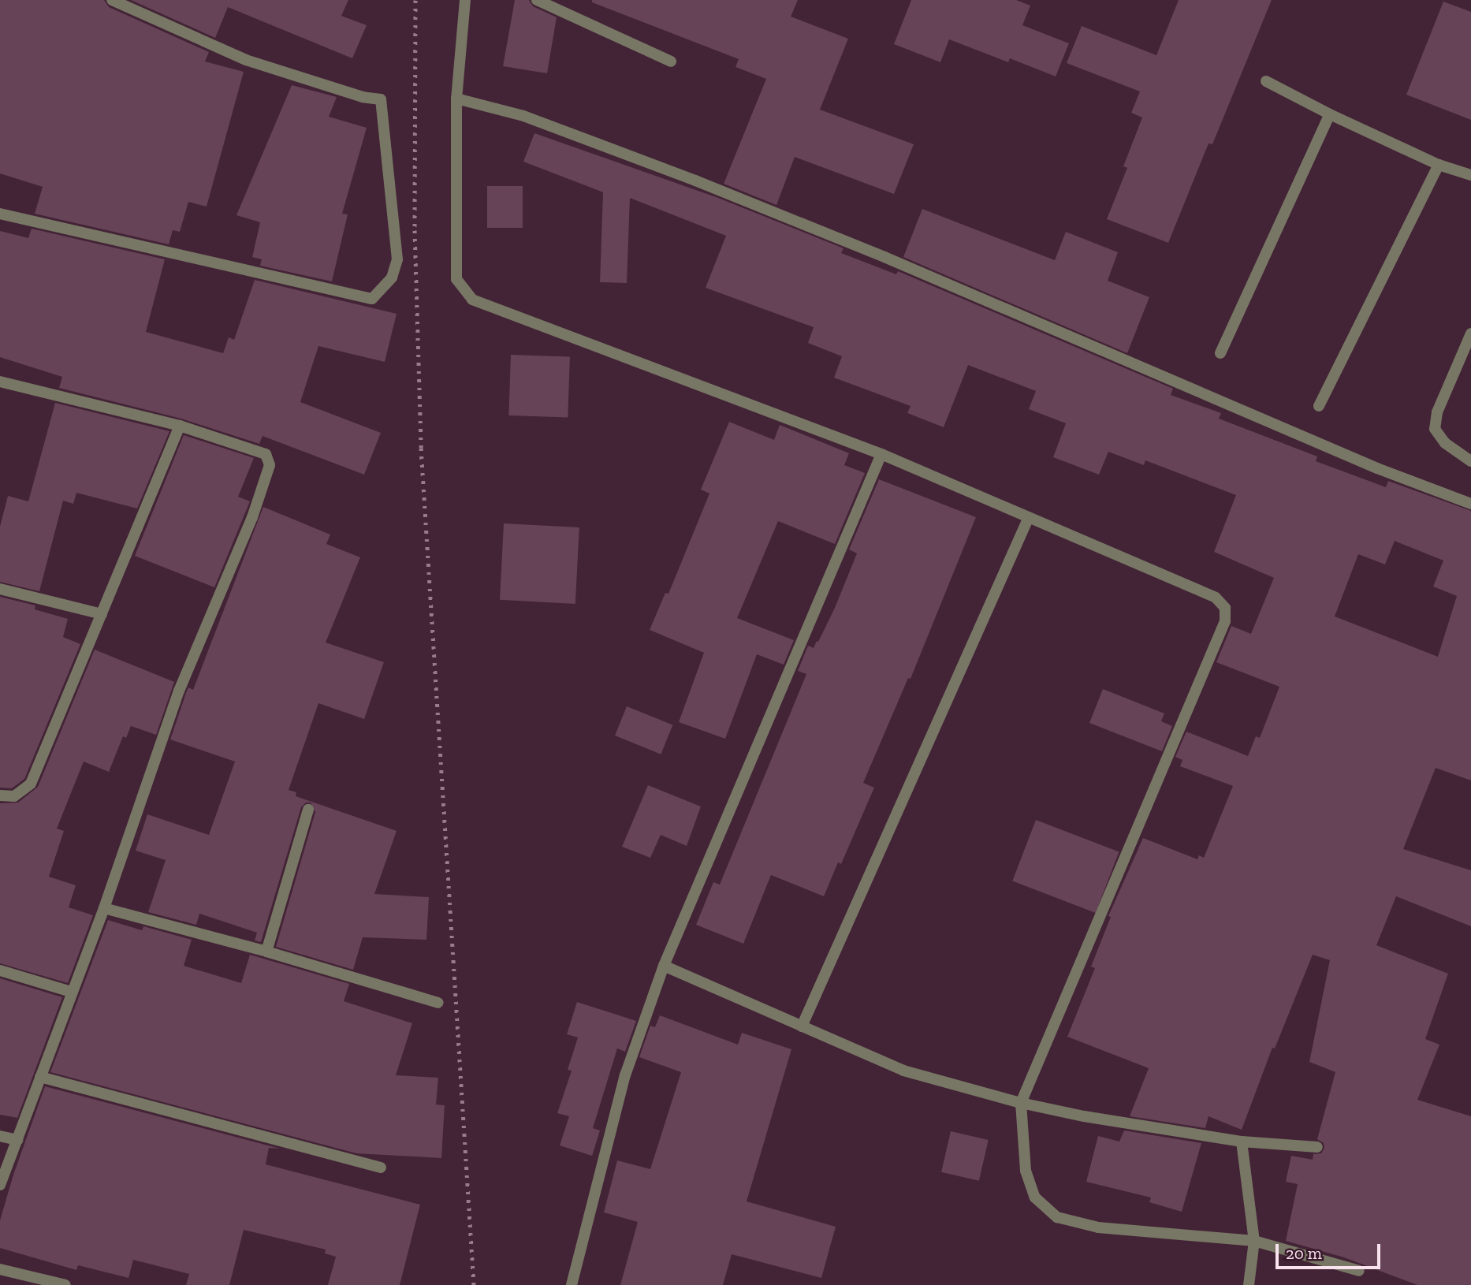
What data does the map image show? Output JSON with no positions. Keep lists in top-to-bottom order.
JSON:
{
  "scale_bar": "20 m"
}
